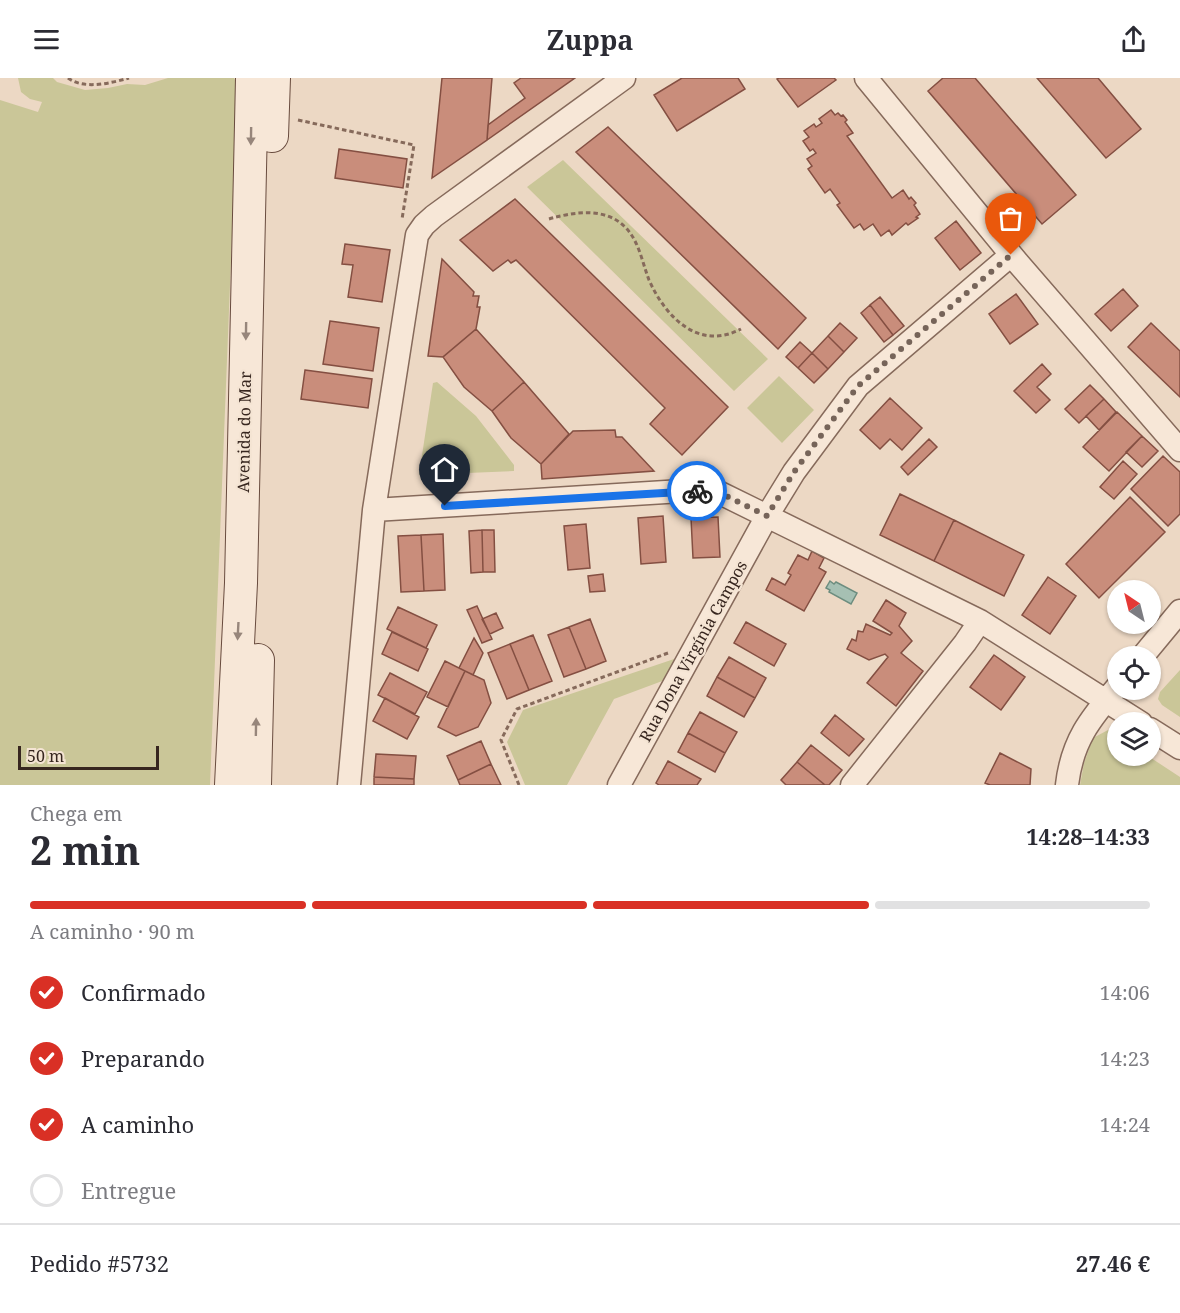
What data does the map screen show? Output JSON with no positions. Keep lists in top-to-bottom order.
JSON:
{
  "streets": {
    "main road": ["Avenida do Mar"],
    "street": ["Rua Dona Virgínia Campos"]
  },
  "scale_bar": "50 m",
  "north": "top left",
  "page": {
    "header": "Zuppa",
    "scale": "50 m",
    "heading": ["2 min", "Chega em", "14:28–14:33"],
    "panel": ["Pedido #5732", "27.46 €"],
    "bar": "A caminho · 90 m",
    "list": [
      ["Confirmado", "14:06"],
      ["Preparando", "14:23"],
      ["A caminho", "14:24"],
      "Entregue"
    ]
  }
}
